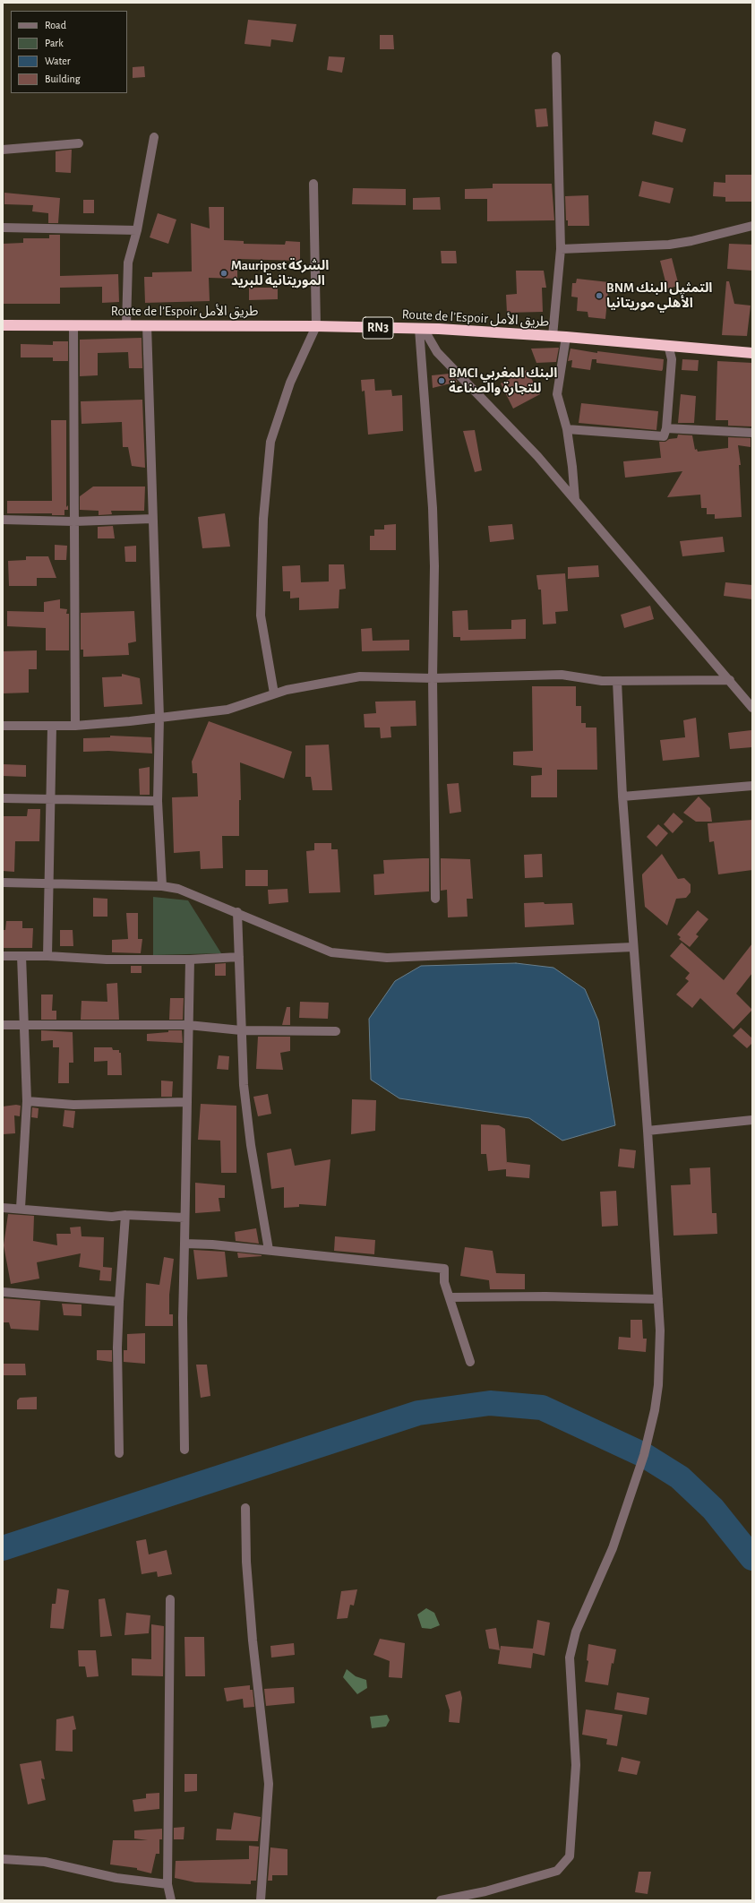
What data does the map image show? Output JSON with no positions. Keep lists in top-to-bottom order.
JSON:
{
  "streets": {
    "highway": ["Route de l’Espoir طريق الأمل", "RN3"]
  },
  "places": ["Mauripost الشركة الموريتانية للبريد", "BNM التمثيل البنك الأهلي موريتانيا", "BMCI البنك المغربي للتجارة والصناعة"],
  "legend": [
    "Road",
    "Park",
    "Water",
    "Building"
  ]
}
